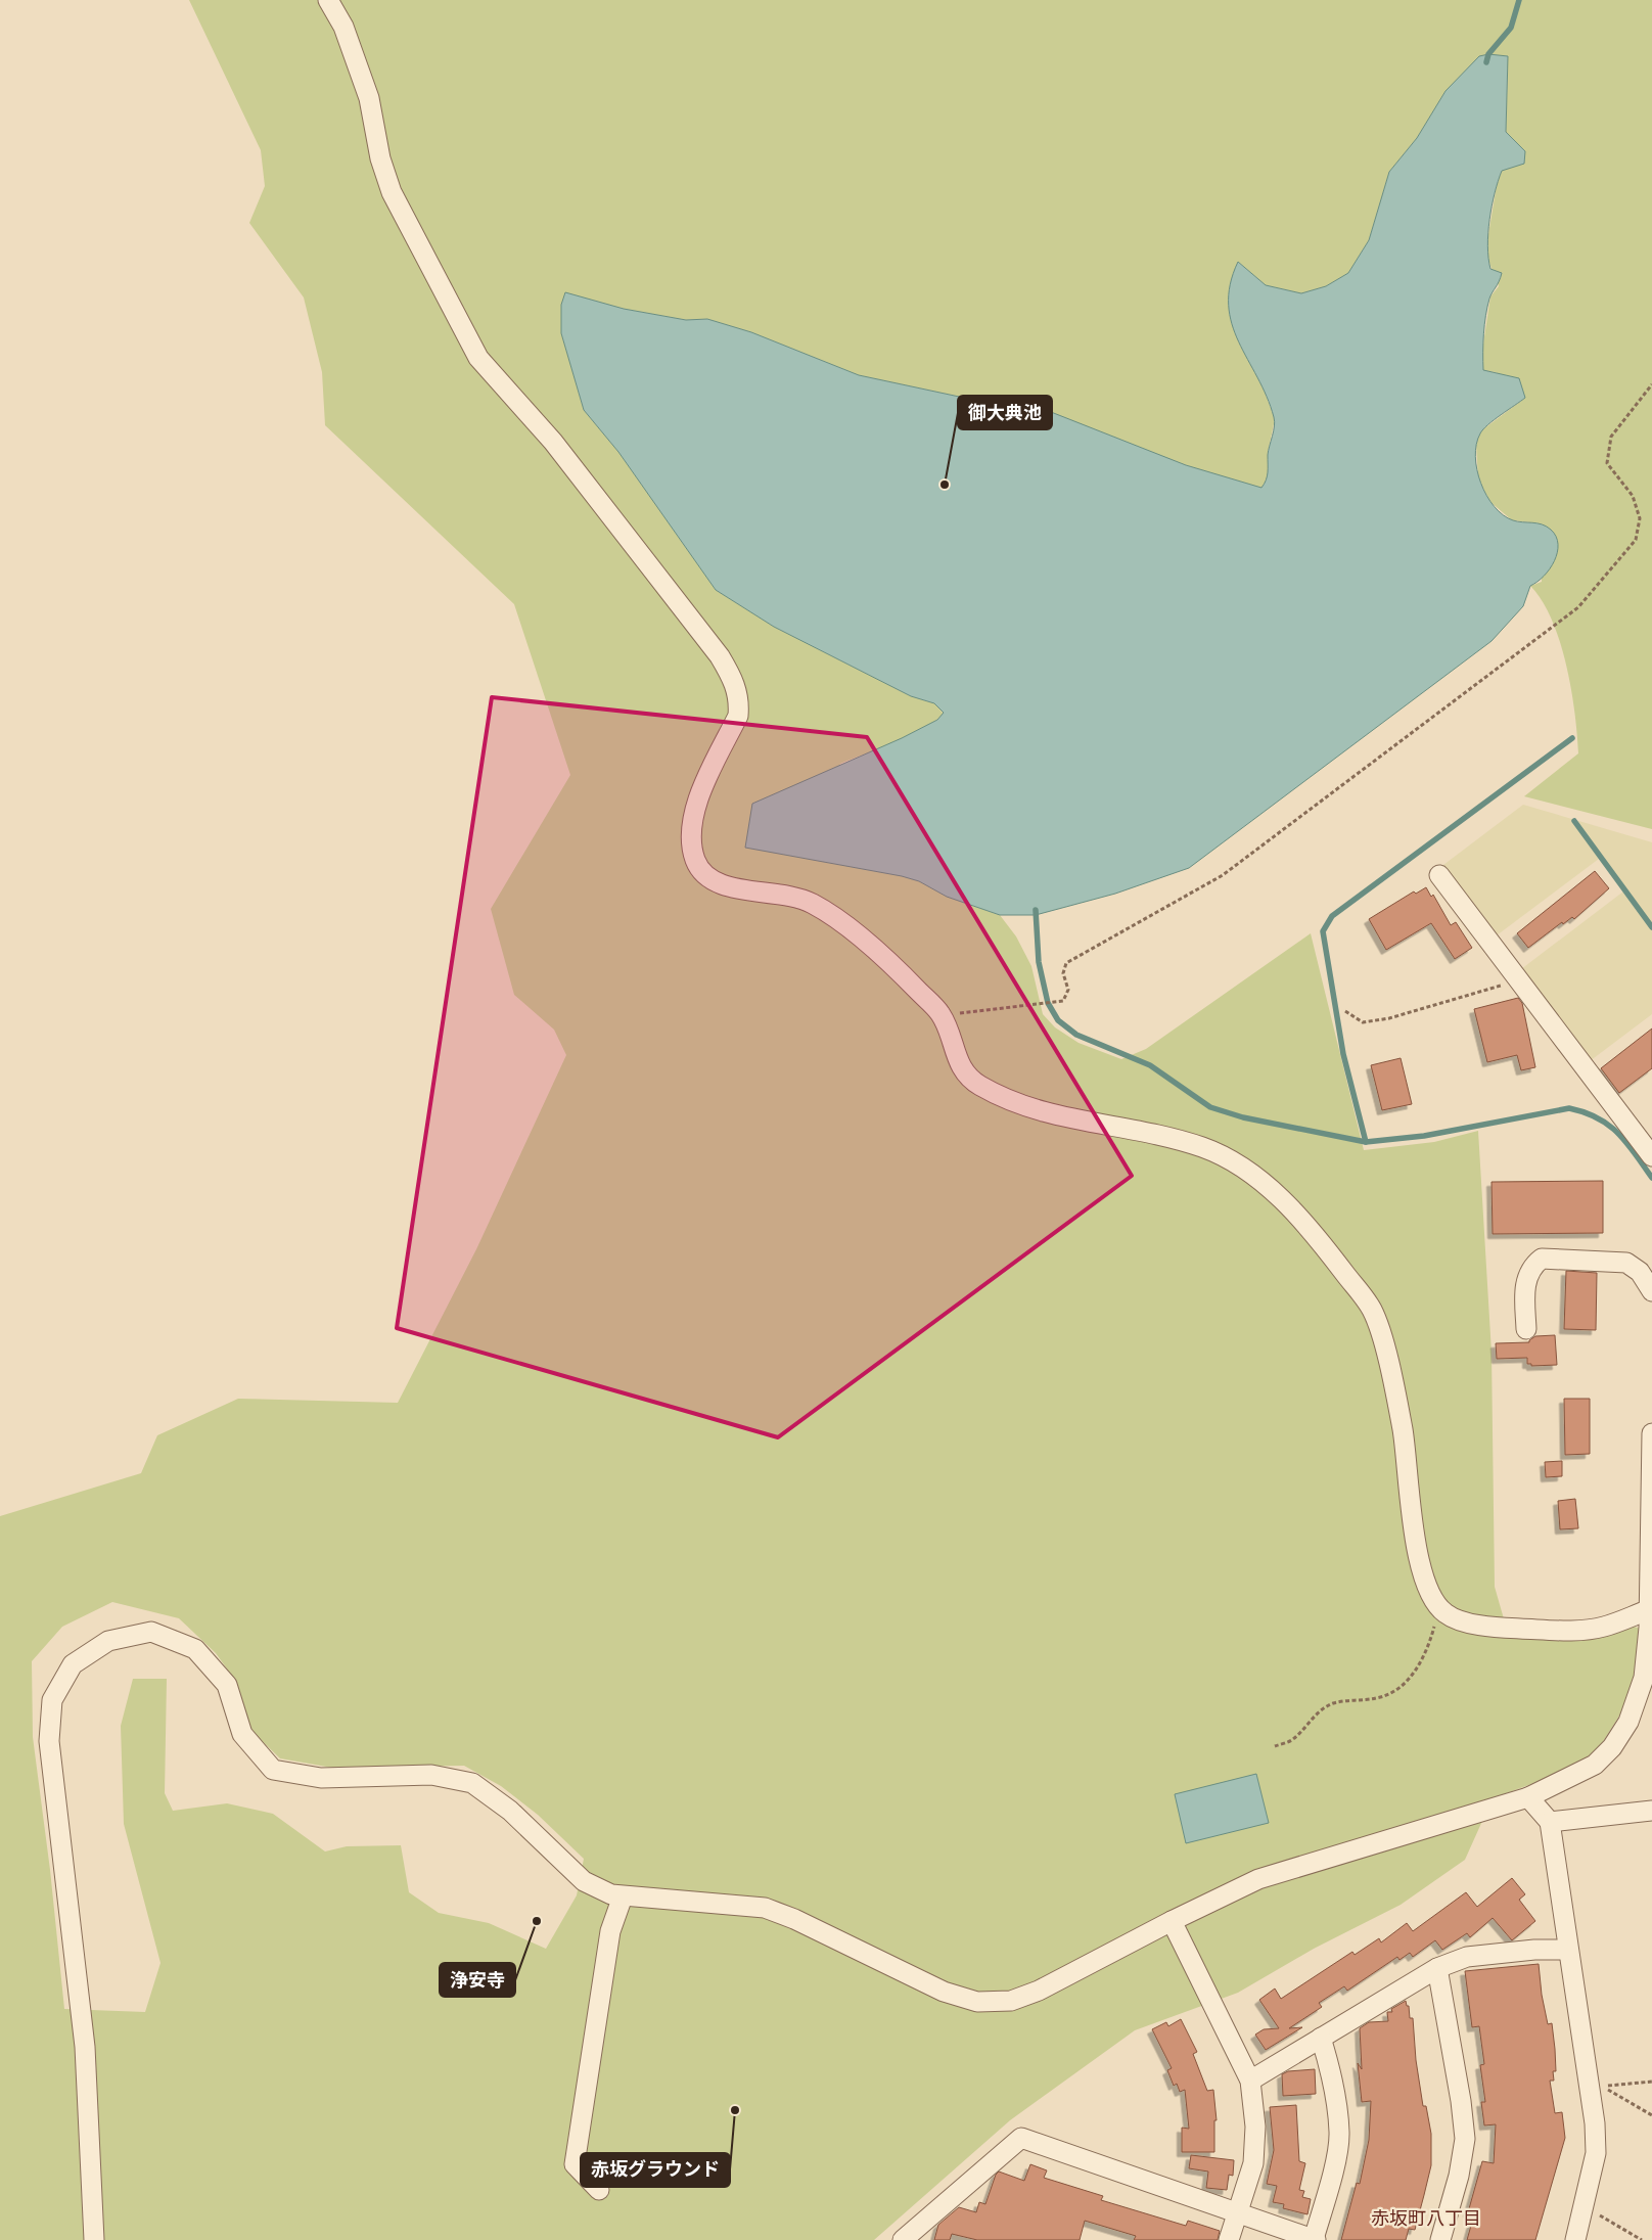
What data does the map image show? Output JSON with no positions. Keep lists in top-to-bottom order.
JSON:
{
  "districts": ["赤坂町八丁目"],
  "places": ["御大典池", "浄安寺", "赤坂グラウンド"]
}
